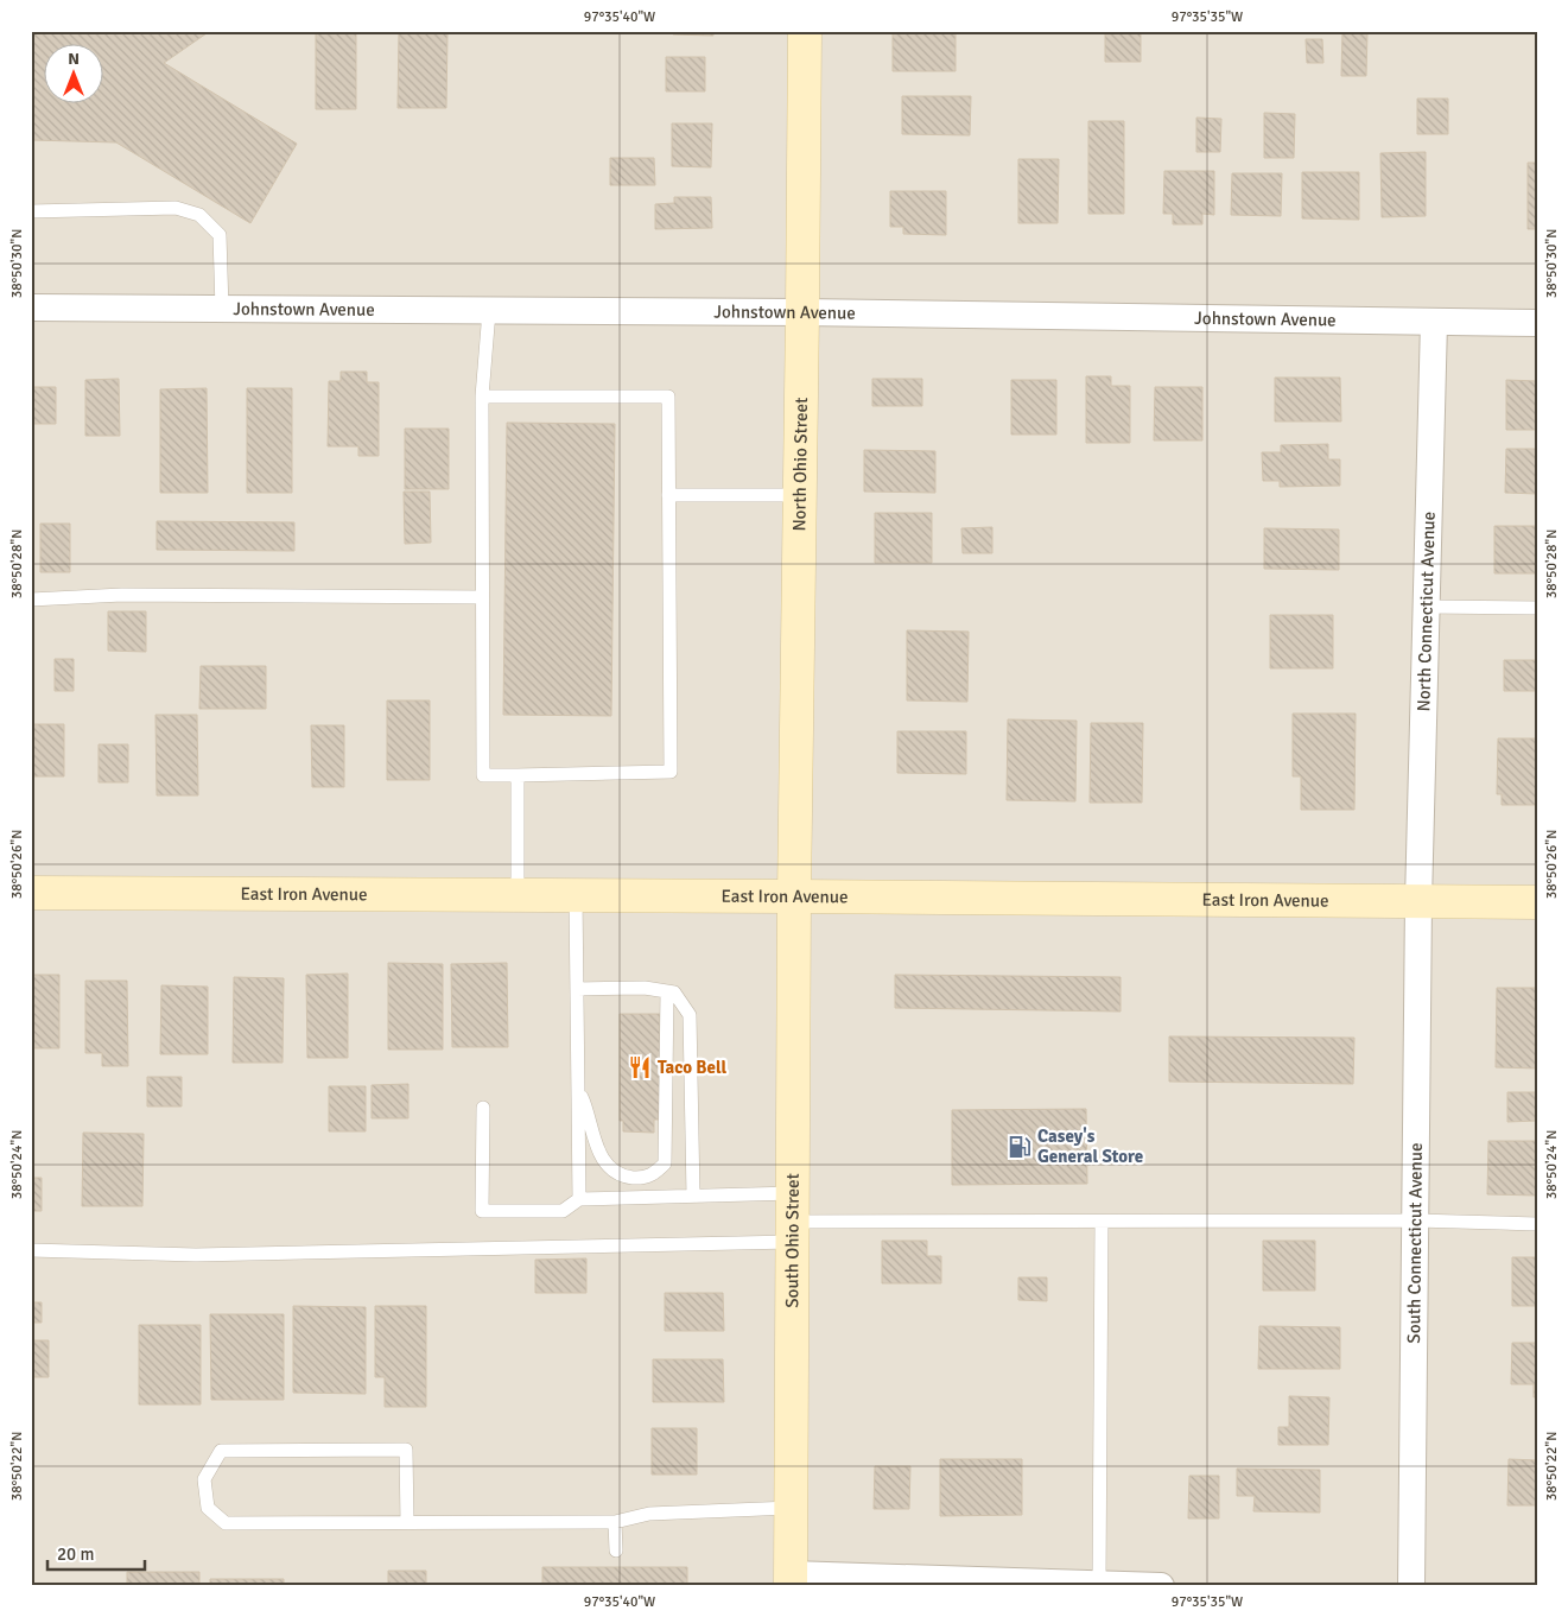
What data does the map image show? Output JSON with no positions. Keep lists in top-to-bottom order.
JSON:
{
  "streets": {
    "main road": ["North Ohio Street", "East Iron Avenue", "South Ohio Street"],
    "street": ["Johnstown Avenue", "North Connecticut Avenue", "South Connecticut Avenue"]
  },
  "crossings": [
    ["Johnstown Avenue", "North Ohio Street"],
    ["Johnstown Avenue", "North Connecticut Avenue"],
    ["North Ohio Street", "East Iron Avenue"],
    ["North Ohio Street", "South Ohio Street"],
    ["North Connecticut Avenue", "East Iron Avenue"],
    ["North Connecticut Avenue", "South Connecticut Avenue"],
    ["East Iron Avenue", "South Ohio Street"],
    ["East Iron Avenue", "South Connecticut Avenue"]
  ],
  "places": {
    "restaurant": ["Taco Bell"],
    "fuel station": ["Casey's General Store"]
  },
  "scale_bar": "20 m",
  "north": "top",
  "coordinates": [
    "97°35'40\"W",
    "97°35'35\"W",
    "38°50'30\"N",
    "38°50'28\"N",
    "38°50'26\"N",
    "38°50'24\"N",
    "38°50'22\"N"
  ]
}
